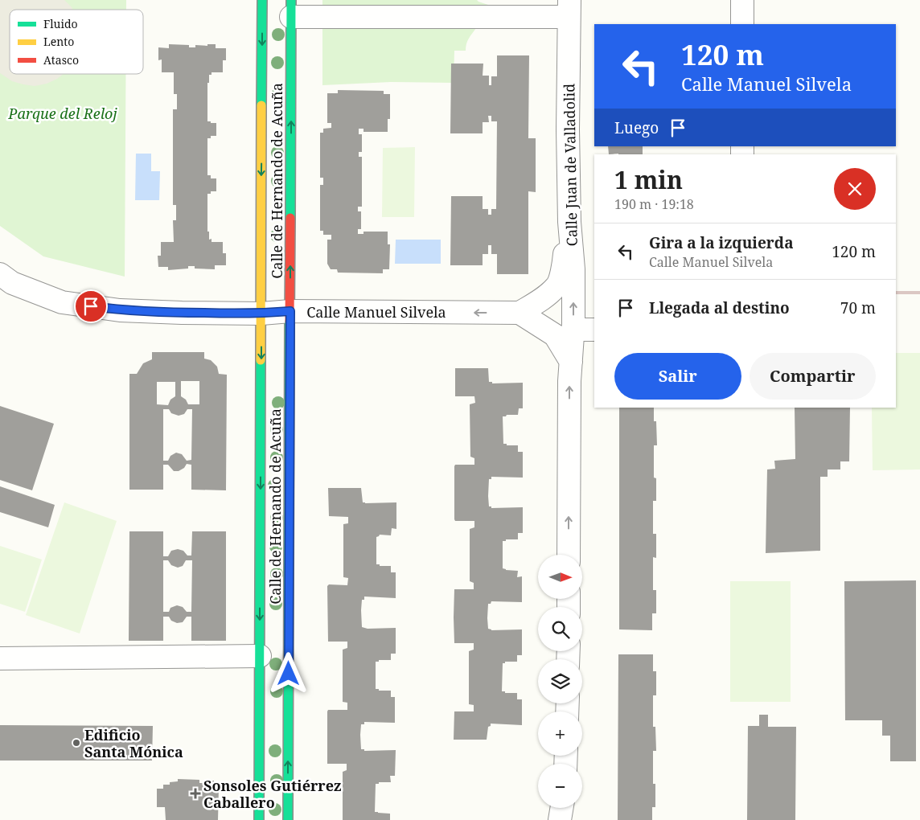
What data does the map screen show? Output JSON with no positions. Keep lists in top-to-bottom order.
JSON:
{
  "streets": {
    "street": ["Calle Juan de Valladolid", "Calle de Hernando de Acuña", "Calle Manuel Silvela"]
  },
  "crossings": [
    ["Calle de Hernando de Acuña", "Calle Manuel Silvela"]
  ],
  "one_way": ["Calle Juan de Valladolid", "Calle Manuel Silvela"],
  "parks": ["Parque del Reloj"],
  "places": {
    "other": ["Edificio Santa Mónica"],
    "health": ["Sonsoles Gutiérrez Caballero"]
  },
  "legend": ["Fluido", "Lento", "Atasco"],
  "north": "right",
  "page": {
    "turn": ["120 m", "Calle Manuel Silvela"],
    "then": "Luego",
    "heading": ["1 min", "190 m · 19:18"],
    "list": [
      {
        "name": "Gira a la izquierda",
        "note": "Calle Manuel Silvela",
        "value": "120 m"
      },
      {
        "name": "Llegada al destino",
        "value": "70 m"
      }
    ],
    "buttons": ["Salir", "Compartir"],
    "map_buttons": ["+", "−"]
  }
}
